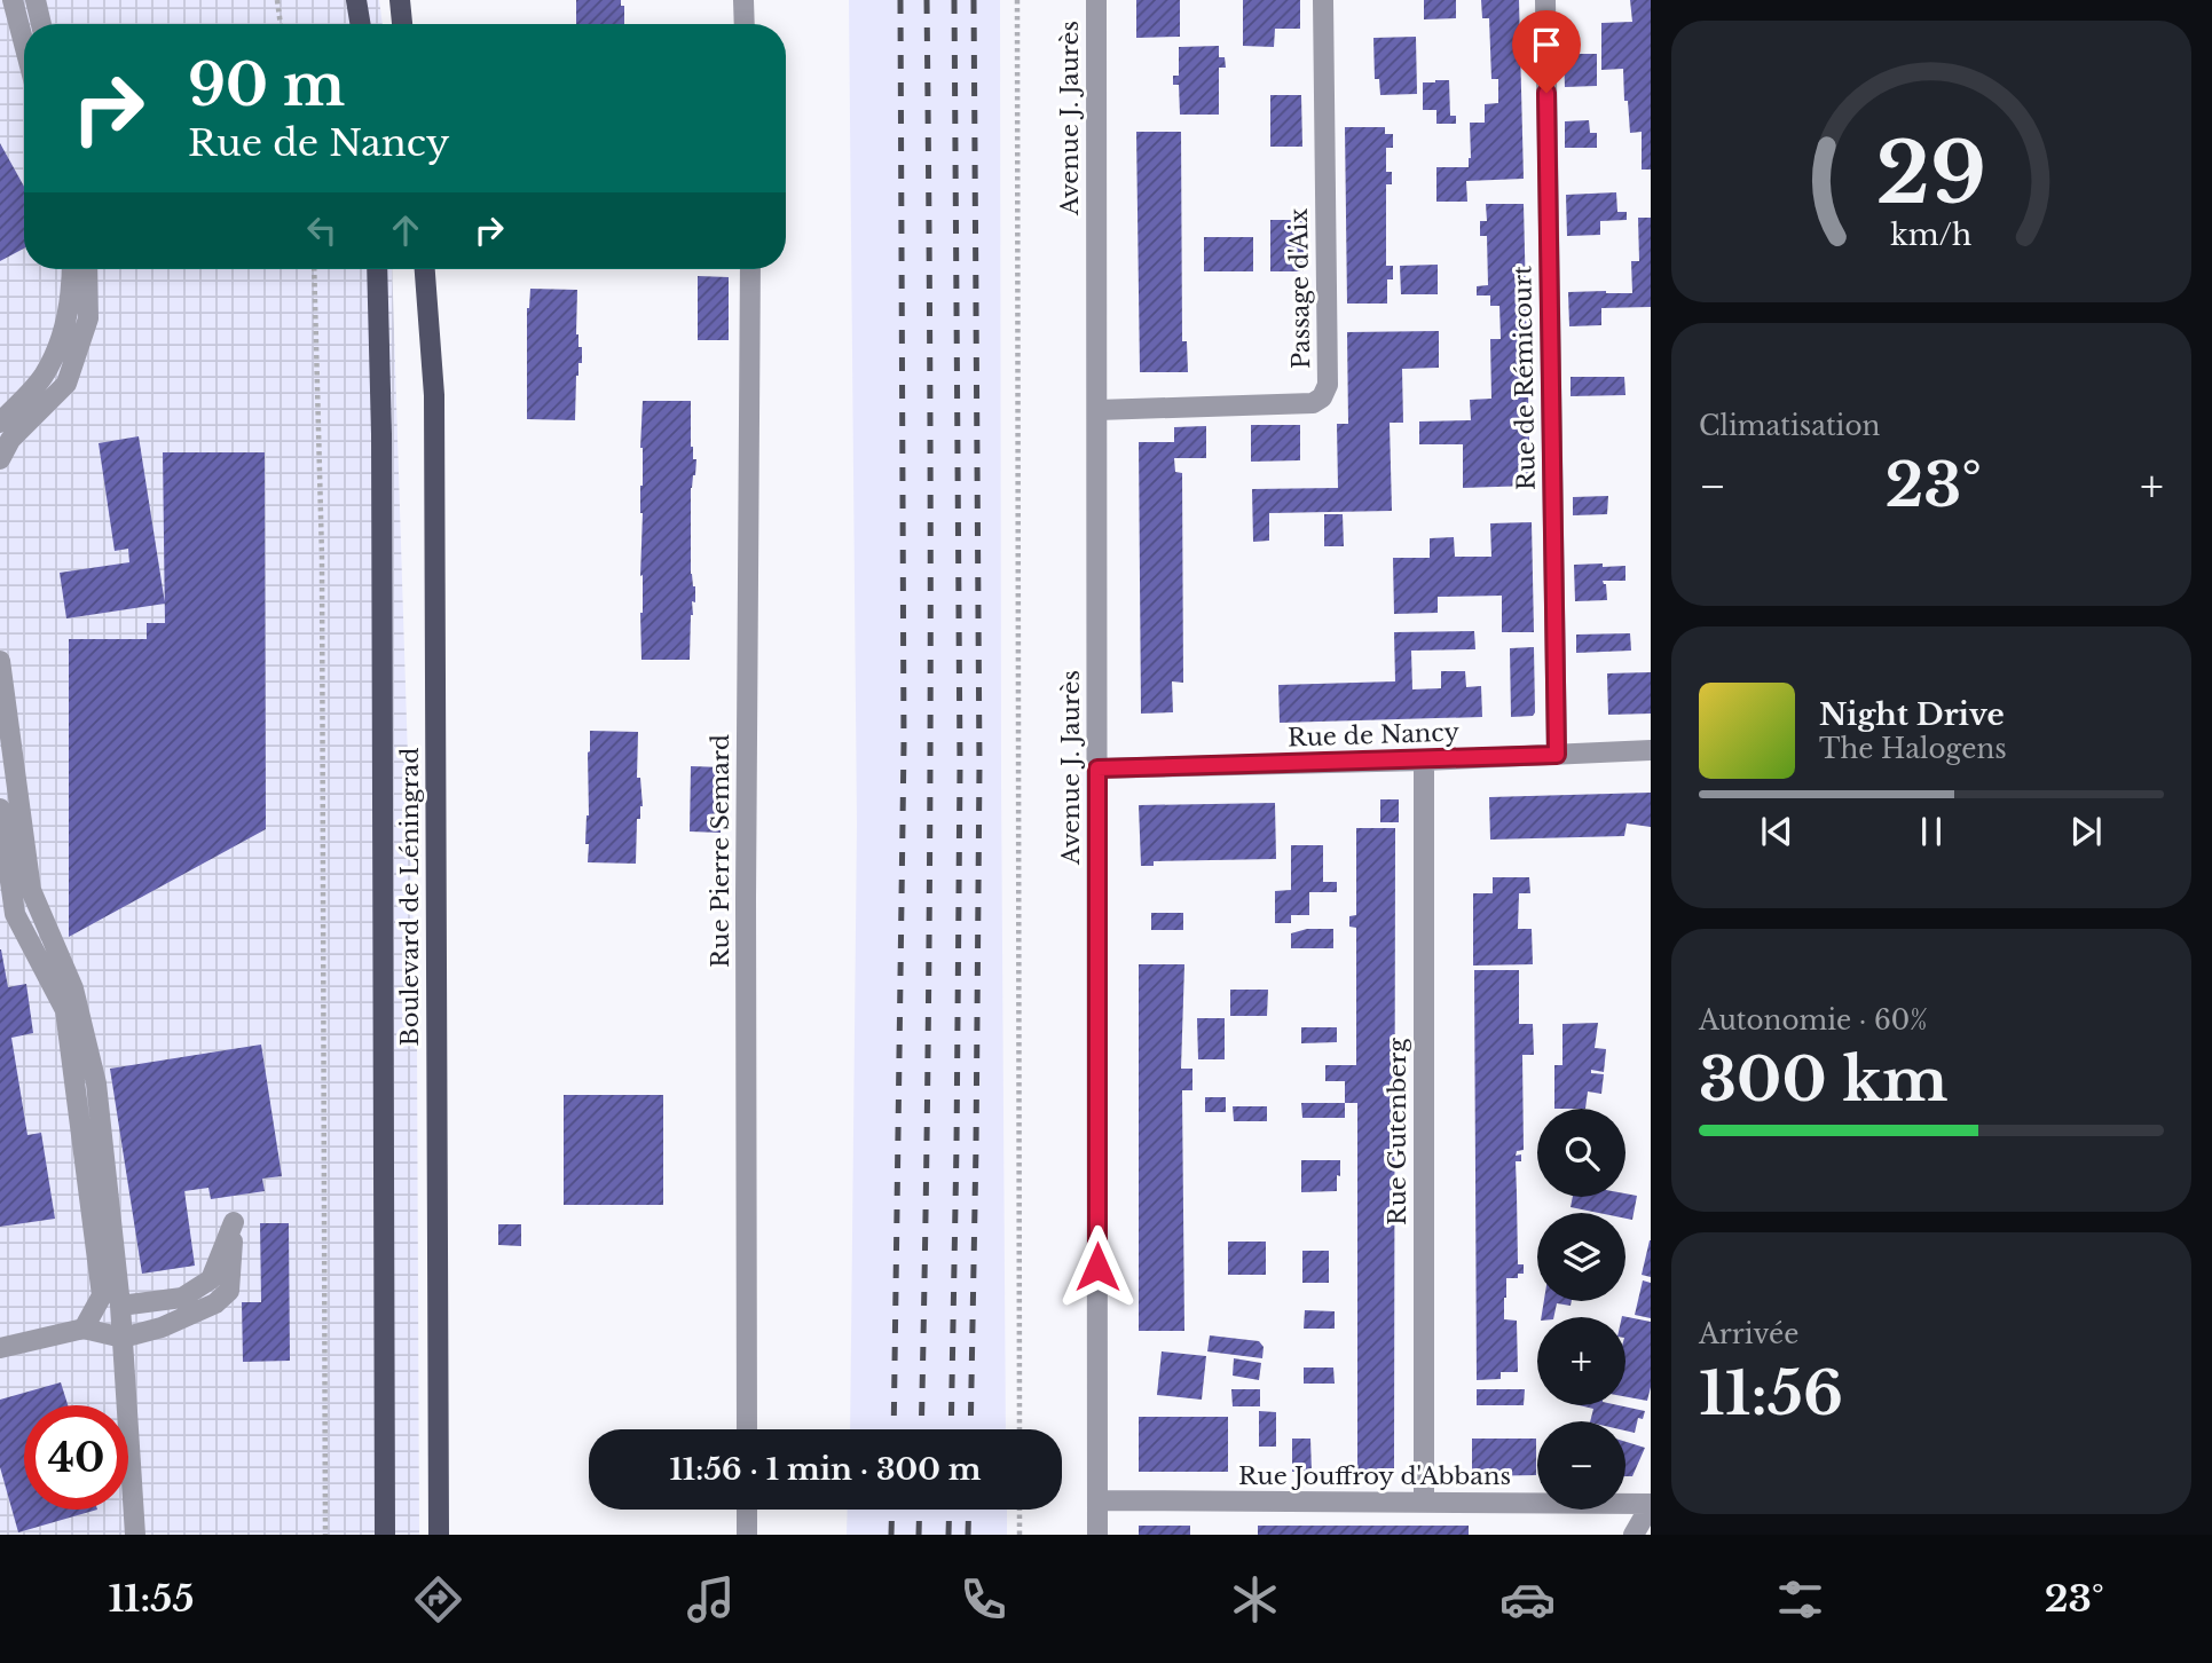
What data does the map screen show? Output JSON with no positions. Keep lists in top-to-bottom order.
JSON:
{
  "streets": {
    "main road": ["Boulevard de Léningrad"],
    "street": [
      "Avenue J. Jaurès",
      "Passage d'Aix",
      "Rue de Rémicourt",
      "Rue de Nancy",
      "Rue Pierre Semard",
      "Rue Gutenberg",
      "Rue Jouffroy d'Abbans"
    ]
  },
  "crossings": [
    ["Avenue J. Jaurès", "Passage d'Aix"],
    ["Avenue J. Jaurès", "Rue de Nancy"],
    ["Avenue J. Jaurès", "Rue Jouffroy d'Abbans"],
    ["Rue de Rémicourt", "Rue de Nancy"],
    ["Rue de Nancy", "Rue Gutenberg"],
    ["Rue Gutenberg", "Rue Jouffroy d'Abbans"]
  ],
  "page": {
    "turn": ["90 m", "Rue de Nancy"],
    "tile": [
      "Climatisation",
      ["Autonomie · 60%", "300 km"],
      ["Arrivée", "11:56"]
    ],
    "heat": ["−", "23°", "+"],
    "song": ["Night Drive", "The Halogens"],
    "map_buttons": ["+", "−"],
    "limit": "40",
    "trip": "11:56 · 1 min · 300 m",
    "tabs": ["11:55", "23°"],
    "gauge": ["29", "km/h"]
  }
}
